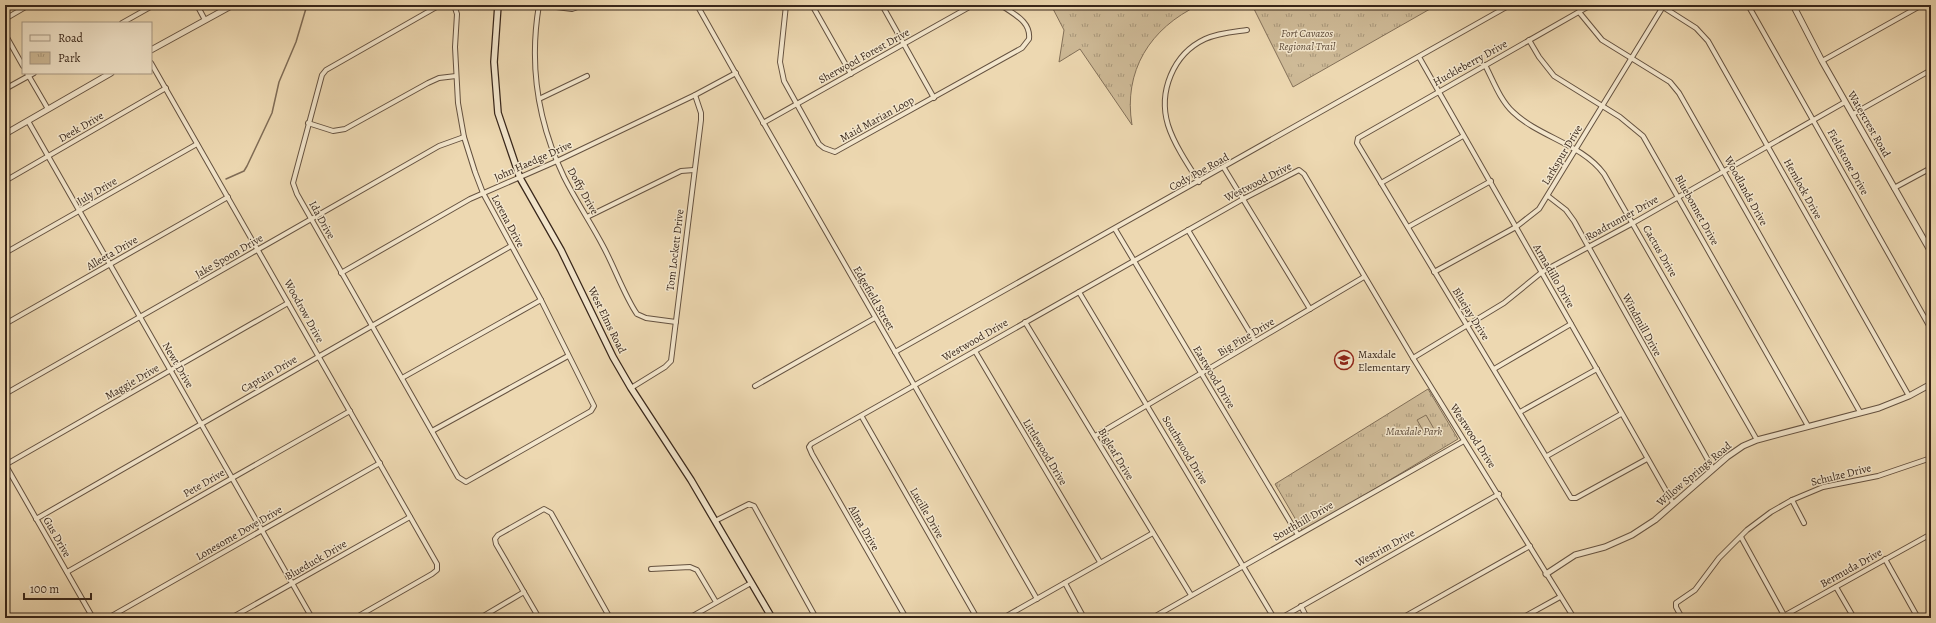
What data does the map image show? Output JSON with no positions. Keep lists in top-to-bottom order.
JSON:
{
  "streets": {
    "main road": ["West Elms Road"],
    "street": [
      "Sherwood Forest Drive",
      "Huckleberry Drive",
      "Maid Marian Loop",
      "Watercrest Road",
      "Deek Drive",
      "Larkspur Drive",
      "John Haedge Drive",
      "Fieldstone Drive",
      "Cody Poe Road",
      "Westwood Drive",
      "Hemlock Drive",
      "July Drive",
      "Doffy Drive",
      "Woodlands Drive",
      "Bluebonnet Drive",
      "Roadrunner Drive",
      "Ida Drive",
      "Lorena Drive",
      "Tom Lockett Drive",
      "Cactus Drive",
      "Alleeta Drive",
      "Jake Spoon Drive",
      "Armadillo Drive",
      "Edgefield Street",
      "Woodrow Drive",
      "Bluejay Drive",
      "Windmill Drive",
      "Big Pine Drive",
      "Newt Drive",
      "Captain Drive",
      "Eastwood Drive",
      "Maggie Drive",
      "Southwood Drive",
      "Littlewood Drive",
      "Bigleaf Drive",
      "Willow Springs Road",
      "Schulze Drive",
      "Pete Drive",
      "Lucille Drive",
      "Southhill Drive",
      "Alma Drive",
      "Lonesome Dove Drive",
      "Gus Drive",
      "Westrim Drive",
      "Blueduck Drive",
      "Bermuda Drive"
    ]
  },
  "crossings": [
    ["Sherwood Forest Drive", "Maid Marian Loop"],
    ["Sherwood Forest Drive", "Edgefield Street"],
    ["Huckleberry Drive", "Woodlands Drive"],
    ["Huckleberry Drive", "Bluebonnet Drive"],
    ["Huckleberry Drive", "Cactus Drive"],
    ["Huckleberry Drive", "Armadillo Drive"],
    ["Huckleberry Drive", "Bluejay Drive"],
    ["Watercrest Road", "Roadrunner Drive"],
    ["Deek Drive", "Woodrow Drive"],
    ["Deek Drive", "Newt Drive"],
    ["Larkspur Drive", "Hemlock Drive"],
    ["Larkspur Drive", "Woodlands Drive"],
    ["Larkspur Drive", "Bluebonnet Drive"],
    ["Larkspur Drive", "Cactus Drive"],
    ["Larkspur Drive", "Armadillo Drive"],
    ["Larkspur Drive", "Bluejay Drive"],
    ["Larkspur Drive", "Windmill Drive"],
    ["John Haedge Drive", "Doffy Drive"],
    ["John Haedge Drive", "Ida Drive"],
    ["John Haedge Drive", "Lorena Drive"],
    ["John Haedge Drive", "Tom Lockett Drive"],
    ["John Haedge Drive", "Edgefield Street"],
    ["John Haedge Drive", "West Elms Road"],
    ["Fieldstone Drive", "Roadrunner Drive"],
    ["Cody Poe Road", "Armadillo Drive"],
    ["Cody Poe Road", "Edgefield Street"],
    ["Cody Poe Road", "Eastwood Drive"],
    ["Westwood Drive", "Roadrunner Drive"],
    ["Westwood Drive", "Edgefield Street"],
    ["Westwood Drive", "Big Pine Drive"],
    ["Westwood Drive", "Eastwood Drive"],
    ["Westwood Drive", "Southwood Drive"],
    ["Westwood Drive", "Littlewood Drive"],
    ["Westwood Drive", "Bigleaf Drive"],
    ["Westwood Drive", "Willow Springs Road"],
    ["Westwood Drive", "Lucille Drive"],
    ["Westwood Drive", "Southhill Drive"],
    ["Westwood Drive", "Alma Drive"],
    ["Westwood Drive", "Westrim Drive"],
    ["Hemlock Drive", "Roadrunner Drive"],
    ["Hemlock Drive", "Willow Springs Road"],
    ["July Drive", "Woodrow Drive"],
    ["July Drive", "Newt Drive"],
    ["Doffy Drive", "Tom Lockett Drive"],
    ["Woodlands Drive", "Roadrunner Drive"],
    ["Woodlands Drive", "Willow Springs Road"],
    ["Bluebonnet Drive", "Roadrunner Drive"],
    ["Bluebonnet Drive", "Willow Springs Road"],
    ["Roadrunner Drive", "Cactus Drive"],
    ["Roadrunner Drive", "Armadillo Drive"],
    ["Roadrunner Drive", "Bluejay Drive"],
    ["Roadrunner Drive", "Windmill Drive"],
    ["Ida Drive", "Lorena Drive"],
    ["Ida Drive", "Jake Spoon Drive"],
    ["Ida Drive", "Captain Drive"],
    ["Lorena Drive", "Jake Spoon Drive"],
    ["Lorena Drive", "Captain Drive"],
    ["Tom Lockett Drive", "West Elms Road"],
    ["Cactus Drive", "Willow Springs Road"],
    ["Alleeta Drive", "Woodrow Drive"],
    ["Alleeta Drive", "Newt Drive"],
    ["Jake Spoon Drive", "Woodrow Drive"],
    ["Jake Spoon Drive", "Newt Drive"],
    ["Armadillo Drive", "Bluejay Drive"],
    ["Armadillo Drive", "Willow Springs Road"],
    ["Woodrow Drive", "Captain Drive"],
    ["Woodrow Drive", "Maggie Drive"],
    ["Woodrow Drive", "Pete Drive"],
    ["Woodrow Drive", "Lonesome Dove Drive"],
    ["Woodrow Drive", "Blueduck Drive"],
    ["Windmill Drive", "Willow Springs Road"],
    ["Big Pine Drive", "Eastwood Drive"],
    ["Big Pine Drive", "Southwood Drive"],
    ["Big Pine Drive", "Bigleaf Drive"],
    ["Newt Drive", "Captain Drive"],
    ["Newt Drive", "Maggie Drive"],
    ["Newt Drive", "Pete Drive"],
    ["Newt Drive", "Lonesome Dove Drive"],
    ["Newt Drive", "Blueduck Drive"],
    ["Captain Drive", "Gus Drive"],
    ["Eastwood Drive", "Southhill Drive"],
    ["Maggie Drive", "Gus Drive"],
    ["Southwood Drive", "Southhill Drive"],
    ["Bigleaf Drive", "Southhill Drive"],
    ["Pete Drive", "Gus Drive"]
  ],
  "parks": ["Fort Cavazos Regional Trail", "Maxdale Park"],
  "places": {
    "school or university": ["Maxdale Elementary"]
  },
  "legend": ["Road", "Park"],
  "scale_bar": "100 m"
}
